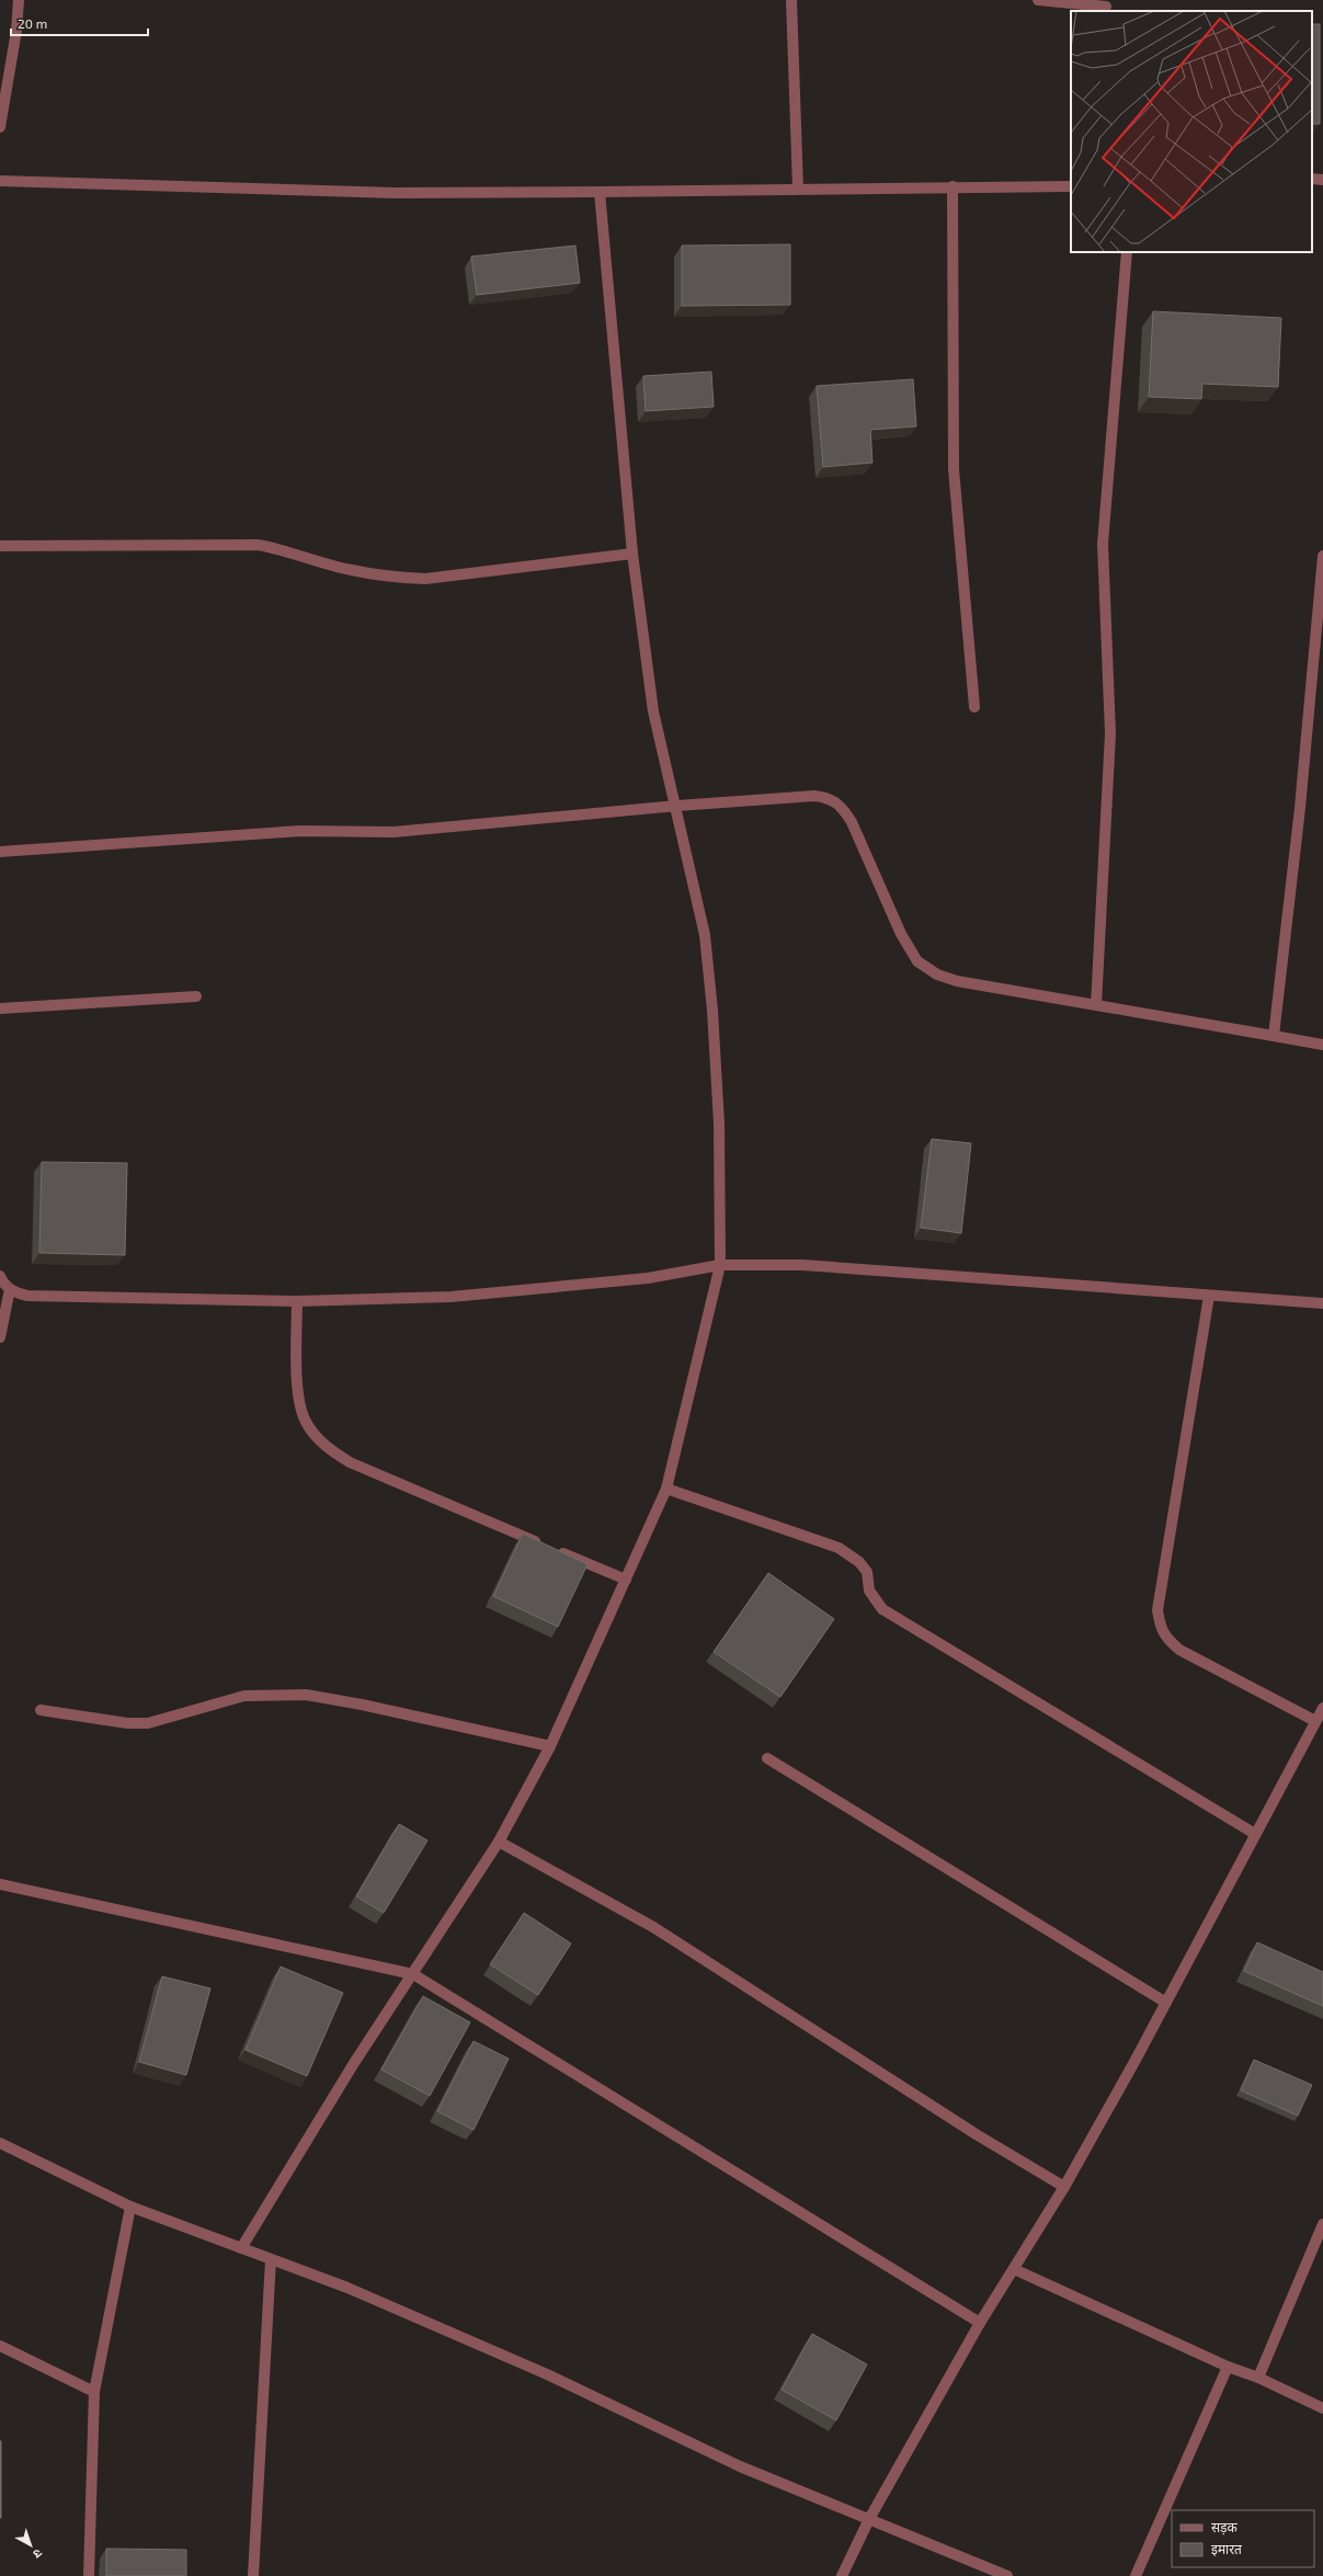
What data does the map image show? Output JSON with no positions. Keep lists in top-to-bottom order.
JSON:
{
  "legend": ["सड़क", "इमारत"],
  "scale_bar": "20 m",
  "north": "bottom right"
}
